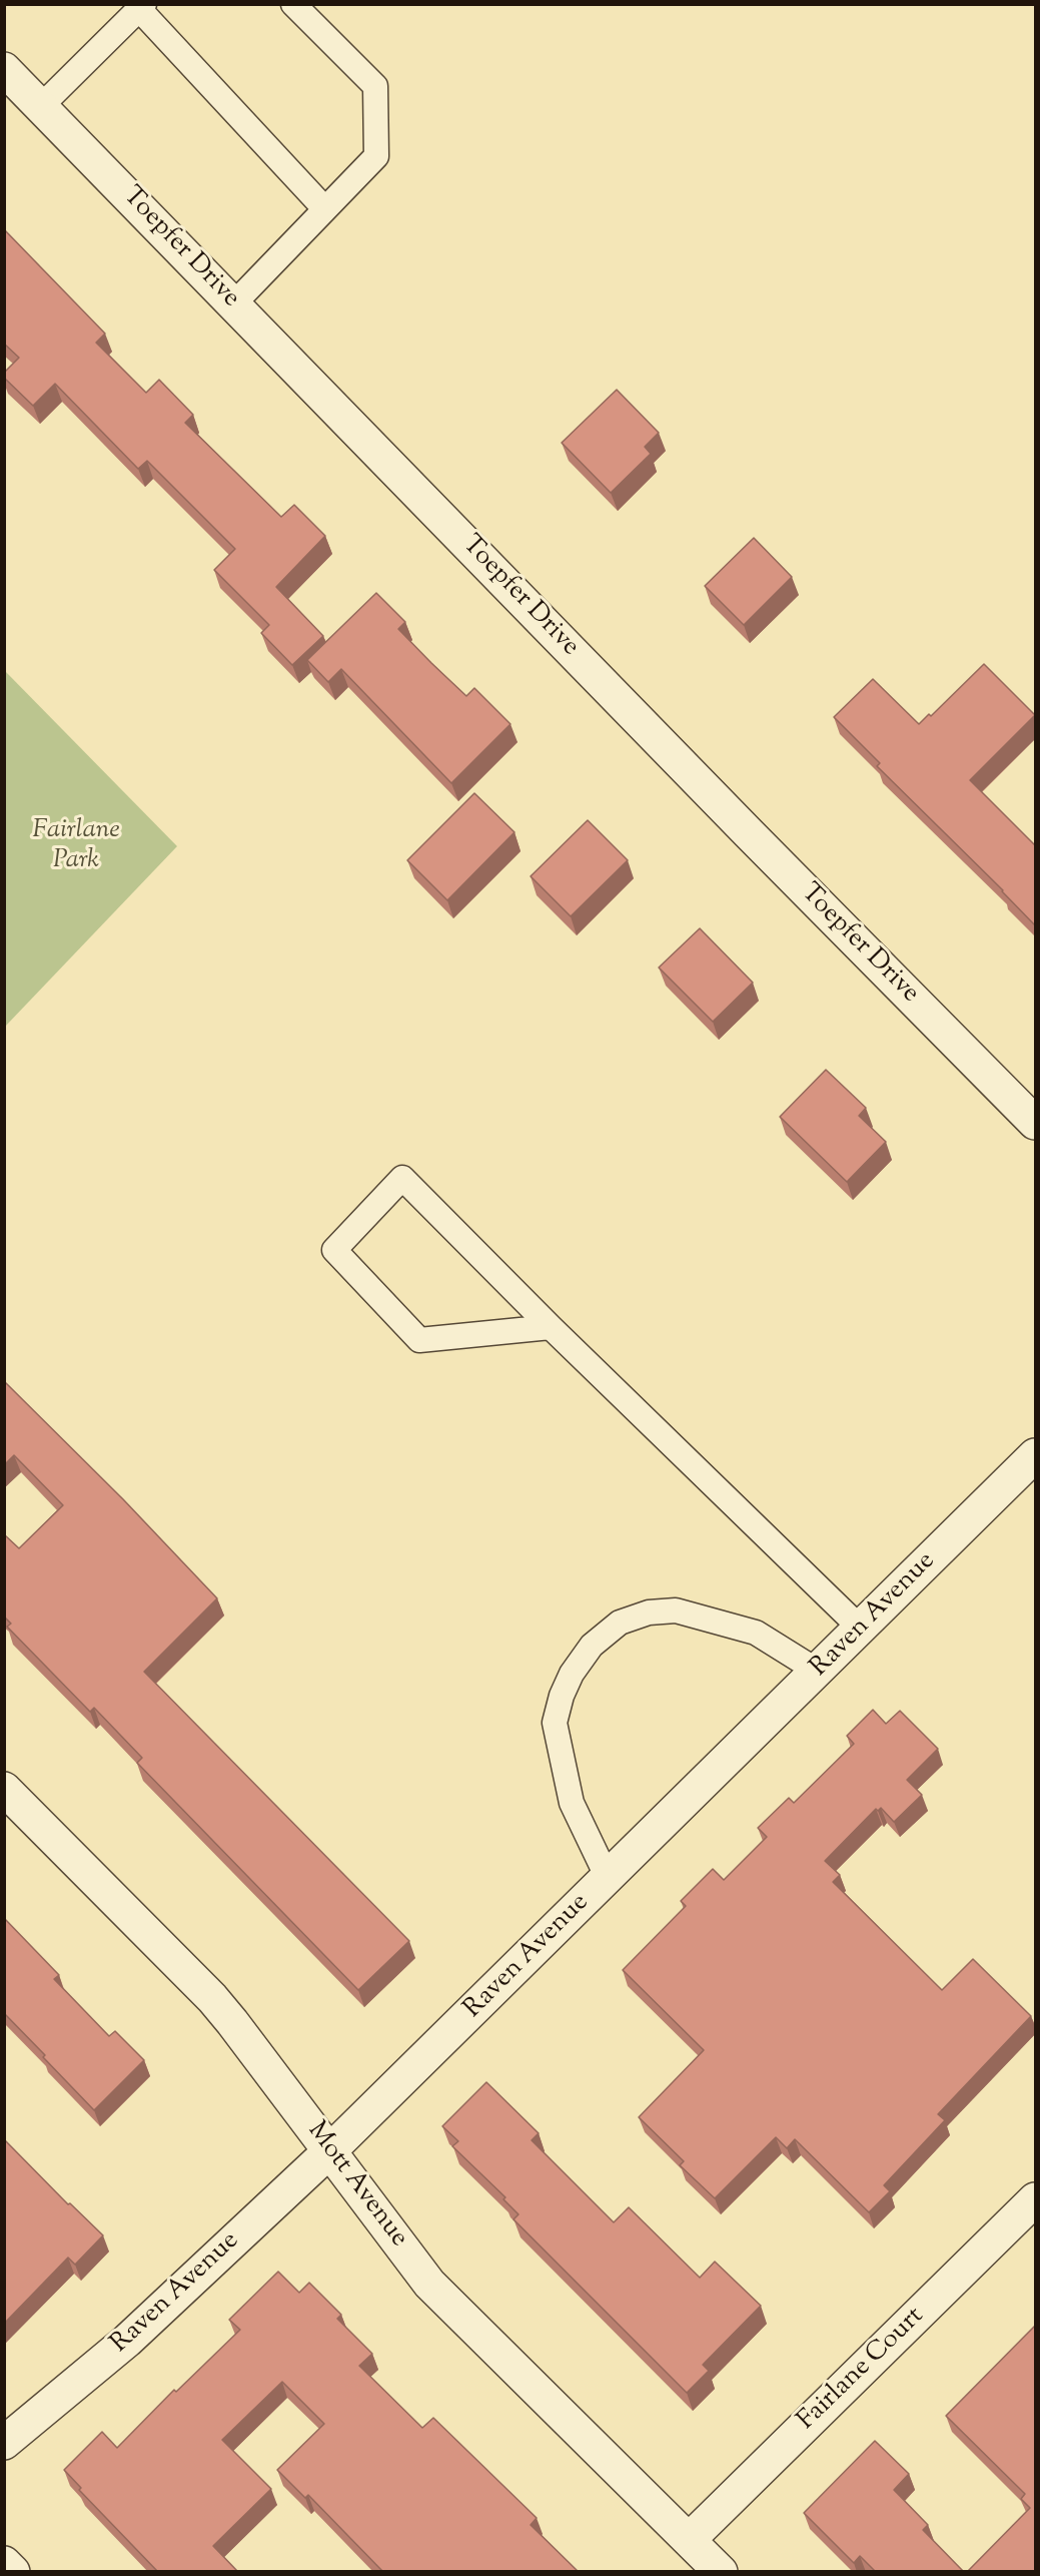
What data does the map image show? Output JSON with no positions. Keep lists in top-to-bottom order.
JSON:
{
  "streets": {
    "street": [
      "Toepfer Drive",
      "Raven Avenue",
      "Mott Avenue",
      "Fairlane Court"
    ]
  },
  "crossings": [
    ["Raven Avenue", "Mott Avenue"],
    ["Mott Avenue", "Fairlane Court"]
  ],
  "parks": ["Fairlane Park"]
}
